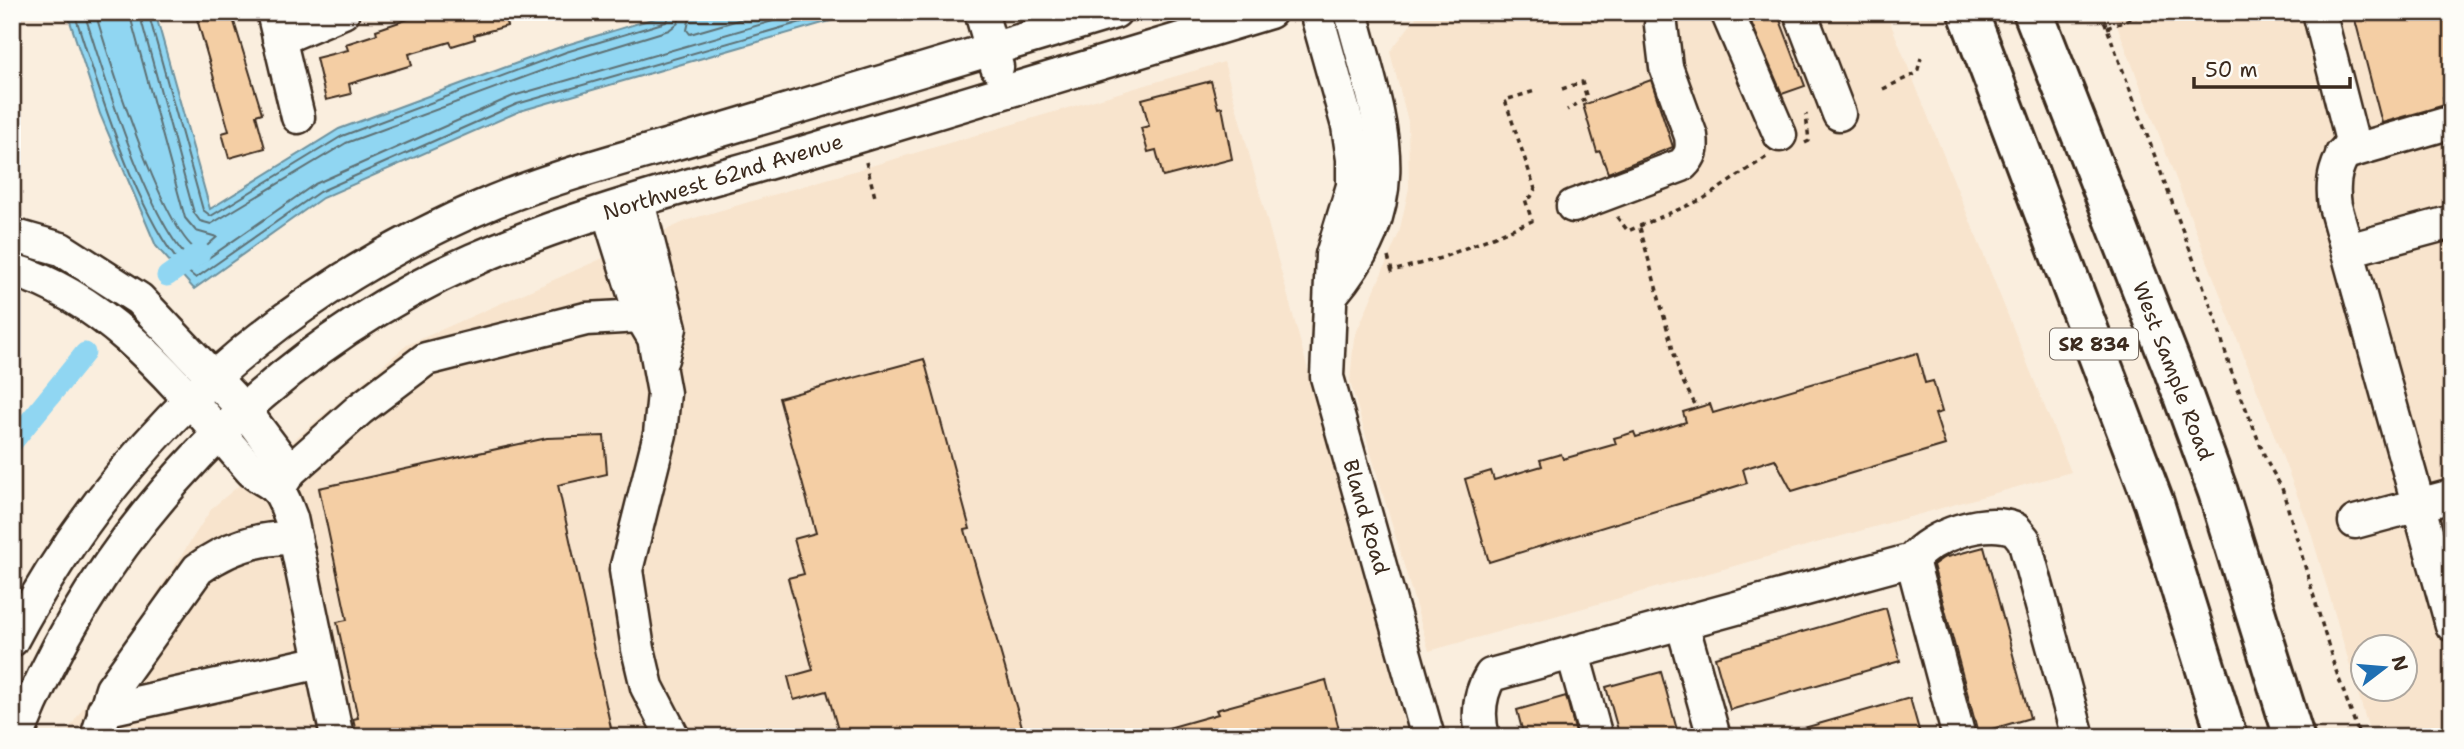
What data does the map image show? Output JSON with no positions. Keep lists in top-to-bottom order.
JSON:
{
  "streets": {
    "main road": ["SR 834", "West Sample Road"],
    "street": ["Northwest 62nd Avenue", "Bland Road"]
  },
  "scale_bar": "50 m",
  "north": "right"
}
